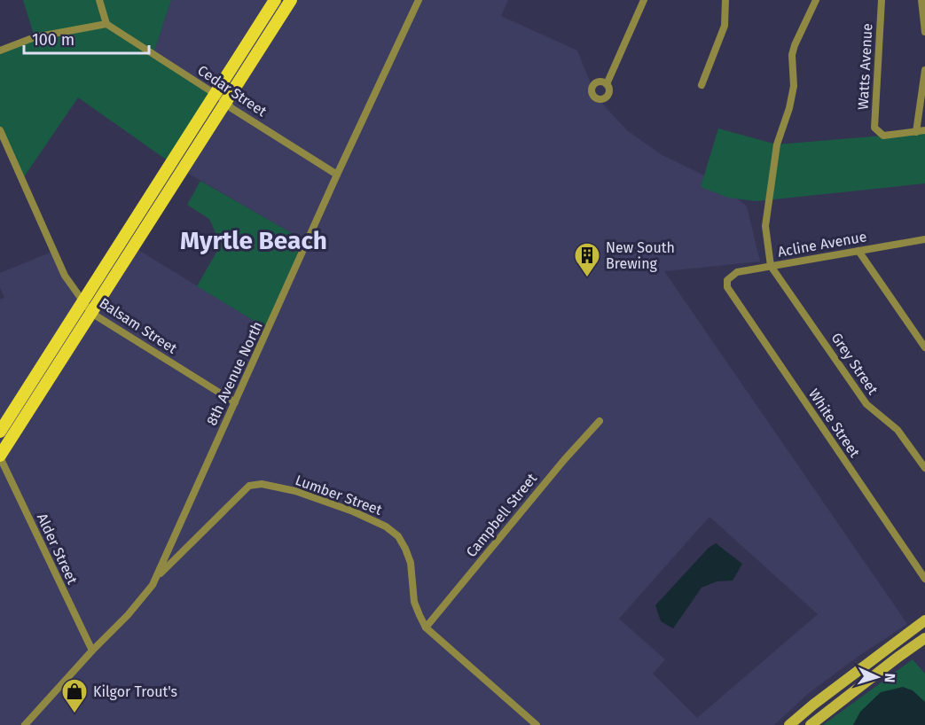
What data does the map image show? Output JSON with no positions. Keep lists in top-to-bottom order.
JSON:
{
  "streets": {
    "street": [
      "Watts Avenue",
      "Cedar Street",
      "Acline Avenue",
      "Balsam Street",
      "Grey Street",
      "8th Avenue North",
      "White Street",
      "Lumber Street",
      "Campbell Street",
      "Alder Street"
    ]
  },
  "crossings": [
    ["Cedar Street", "8th Avenue North"],
    ["Acline Avenue", "Grey Street"],
    ["Acline Avenue", "White Street"],
    ["Balsam Street", "8th Avenue North"],
    ["8th Avenue North", "Lumber Street"],
    ["8th Avenue North", "Alder Street"],
    ["Lumber Street", "Campbell Street"]
  ],
  "districts": ["Myrtle Beach"],
  "places": {
    "building": ["New South Brewing"],
    "shop": ["Kilgor Trout's"]
  },
  "scale_bar": "100 m",
  "north": "right"
}
